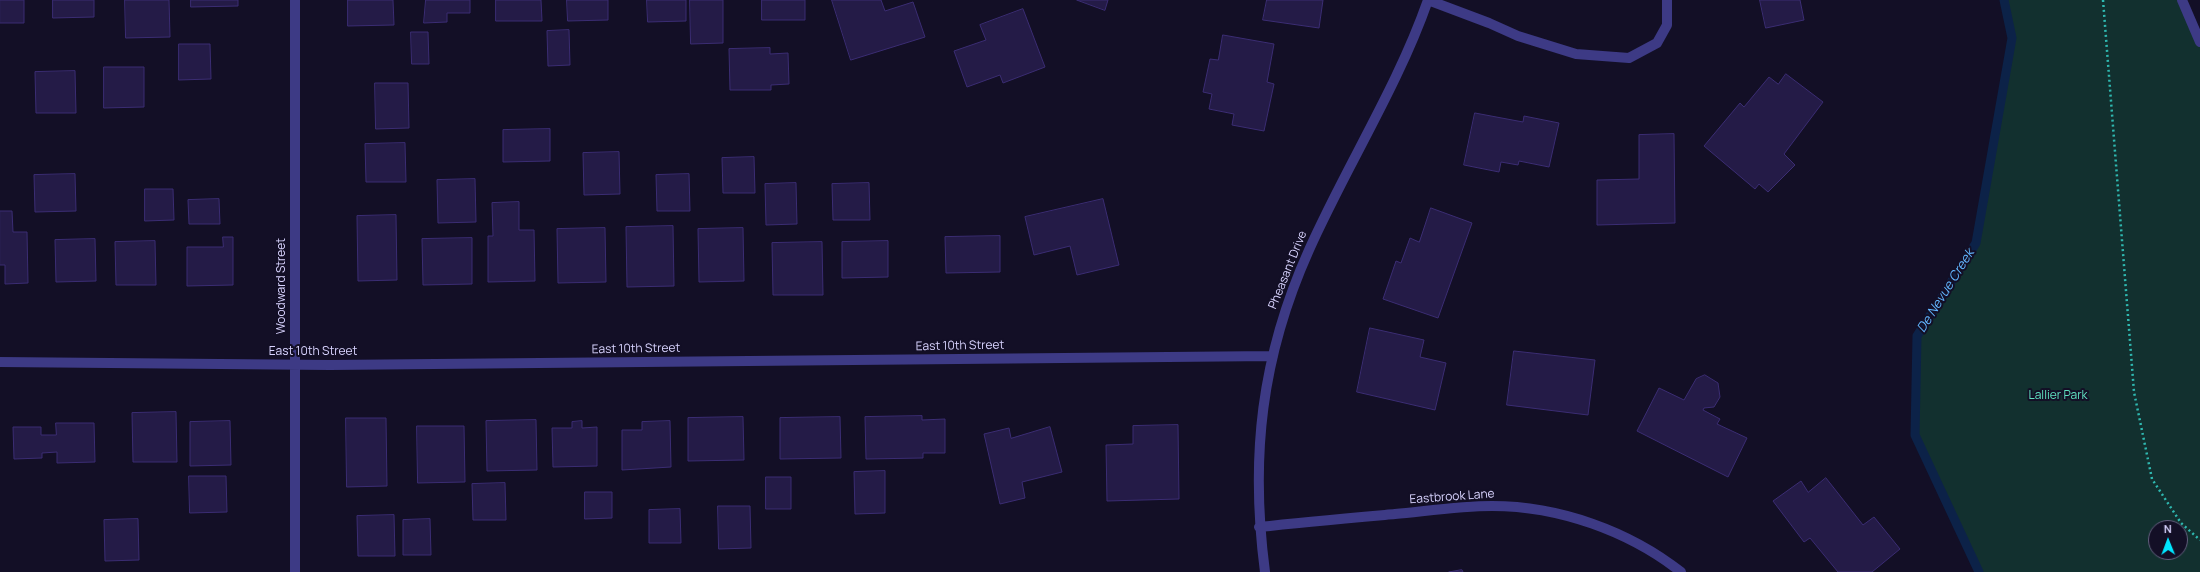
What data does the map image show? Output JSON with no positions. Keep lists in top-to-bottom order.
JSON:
{
  "streets": {
    "street": [
      "Pheasant Drive",
      "Woodward Street",
      "East 10th Street",
      "Eastbrook Lane"
    ]
  },
  "crossings": [
    ["Pheasant Drive", "East 10th Street"],
    ["Pheasant Drive", "Eastbrook Lane"],
    ["Woodward Street", "East 10th Street"]
  ],
  "water": ["De Nevue Creek"],
  "parks": ["Lallier Park"],
  "north": "top"
}
